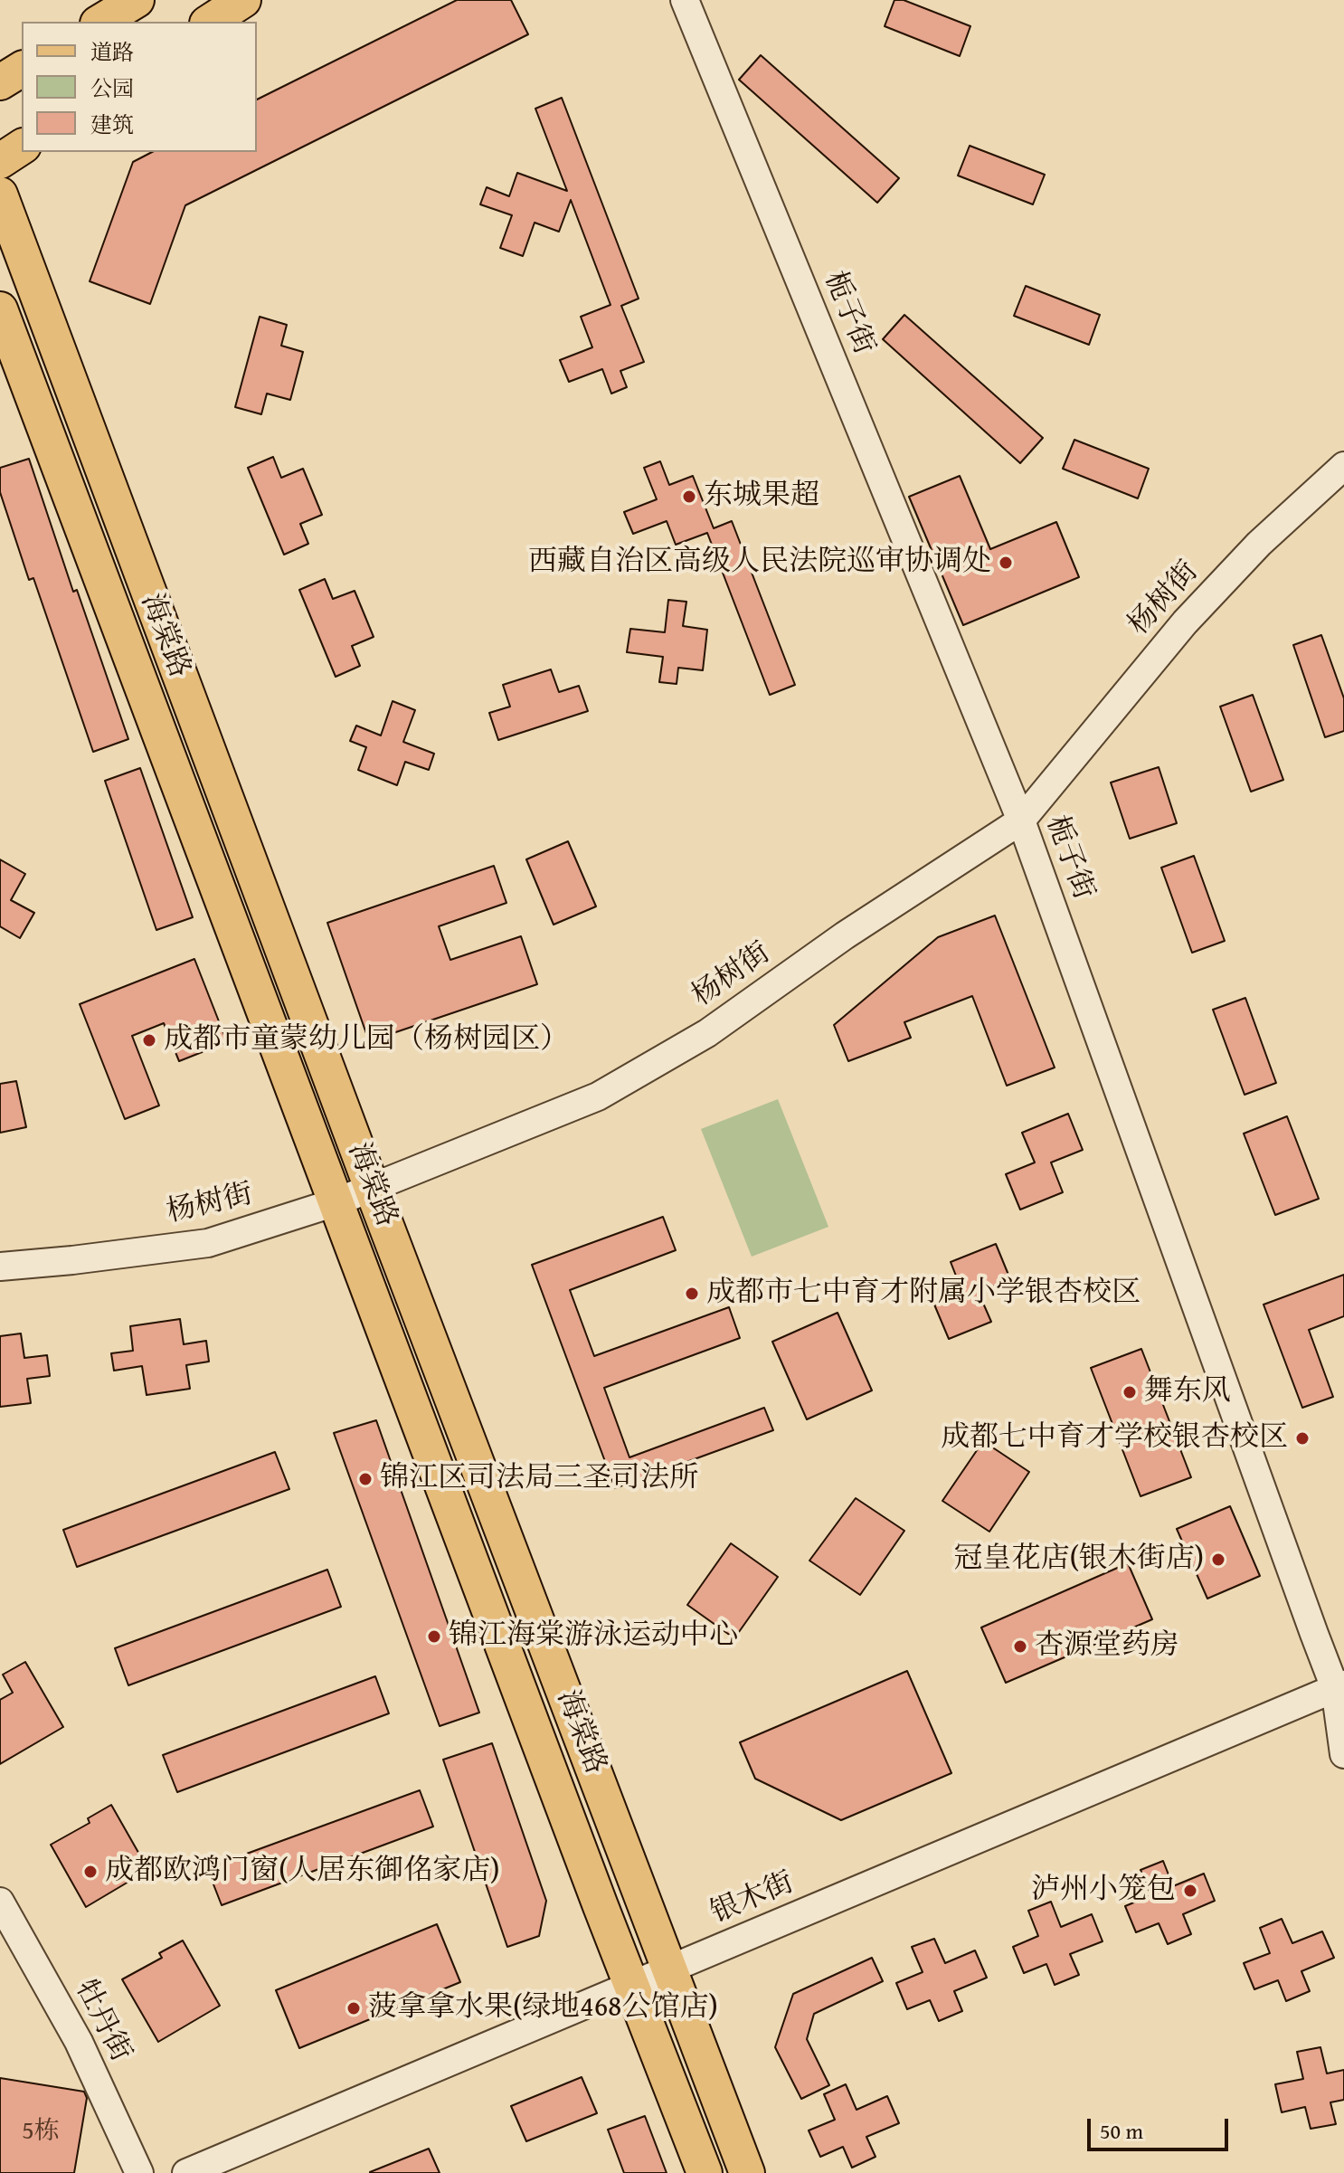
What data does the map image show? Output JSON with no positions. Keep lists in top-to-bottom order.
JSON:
{
  "streets": {
    "main road": ["海棠路"],
    "street": [
      "栀子街",
      "杨树街",
      "银木街",
      "牡丹街"
    ]
  },
  "crossings": [
    ["栀子街", "杨树街"],
    ["栀子街", "银木街"],
    ["杨树街", "海棠路"],
    ["海棠路", "银木街"]
  ],
  "places": [
    "东城果超",
    "西藏自治区高级人民法院巡审协调处",
    "成都市童蒙幼儿园（杨树园区）",
    "成都市七中育才附属小学银杏校区",
    "舞东风",
    "成都七中育才学校银杏校区",
    "锦江区司法局三圣司法所",
    "冠皇花店(银木街店)",
    "锦江海棠游泳运动中心",
    "杏源堂药房",
    "成都欧鸿门窗(人居东御佲家店)",
    "泸州小笼包",
    "菠拿拿水果(绿地468公馆店)"
  ],
  "house_numbers": ["5栋"],
  "legend": ["道路", "公园", "建筑"],
  "scale_bar": "50 m"
}
